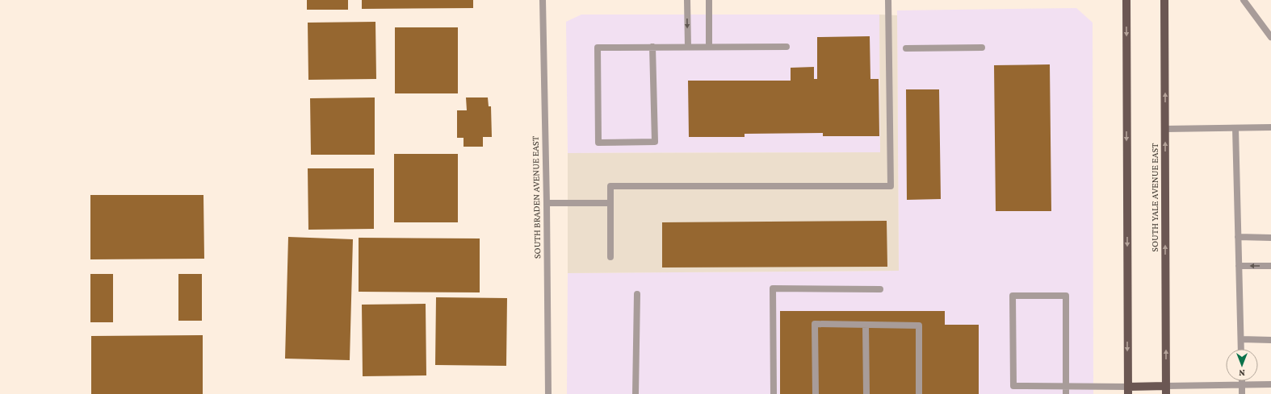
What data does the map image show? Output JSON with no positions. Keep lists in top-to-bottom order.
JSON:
{
  "streets": {
    "main road": ["SOUTH YALE AVENUE EAST"],
    "street": ["SOUTH BRADEN AVENUE EAST"]
  },
  "north": "bottom"
}
